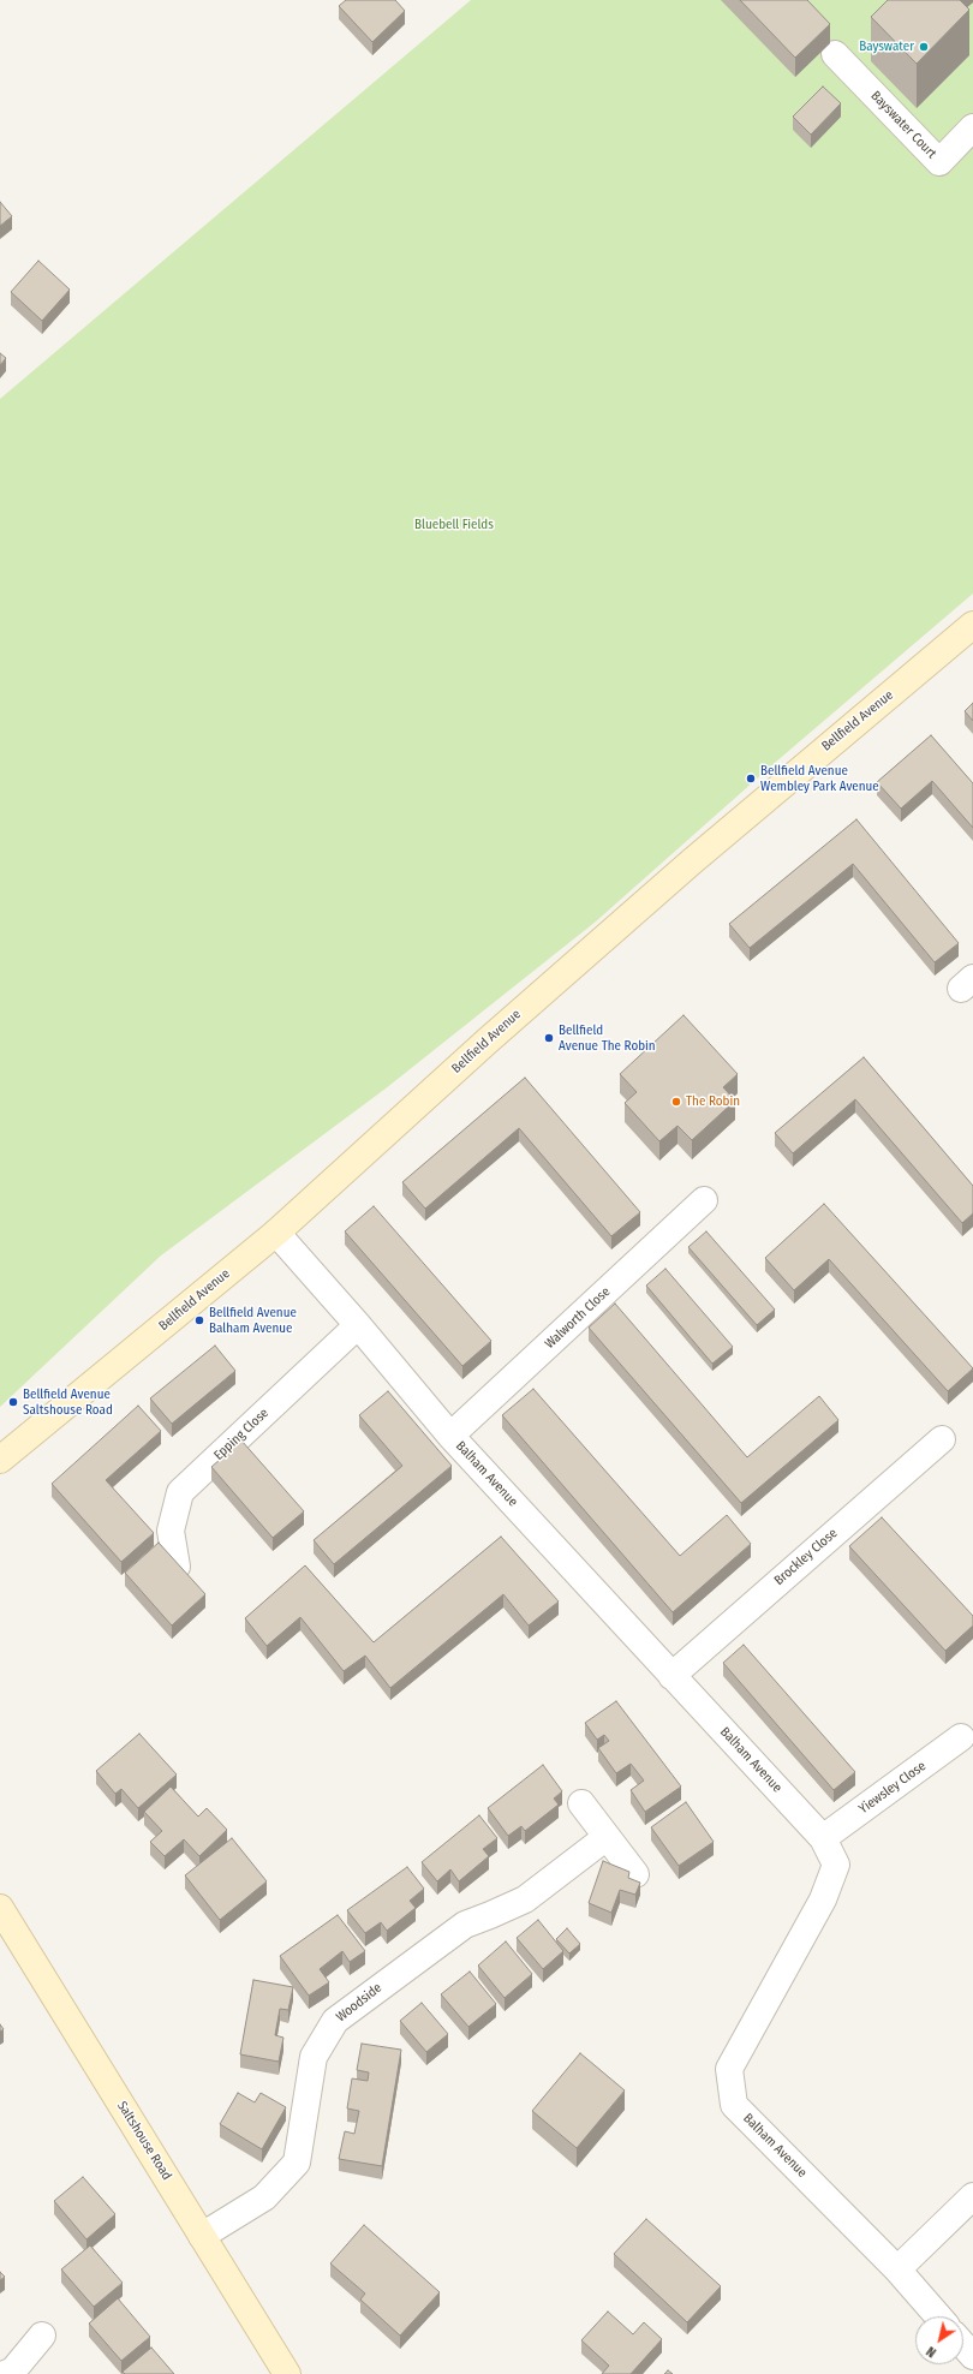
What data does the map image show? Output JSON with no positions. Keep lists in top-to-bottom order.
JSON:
{
  "streets": {
    "street": [
      "Bayswater Court",
      "Bellfield Avenue",
      "Walworth Close",
      "Epping Close",
      "Balham Avenue",
      "Brockley Close",
      "Yiewsley Close",
      "Woodside",
      "Saltshouse Road"
    ]
  },
  "crossings": [
    ["Bellfield Avenue", "Balham Avenue"],
    ["Walworth Close", "Balham Avenue"],
    ["Epping Close", "Balham Avenue"],
    ["Balham Avenue", "Brockley Close"],
    ["Balham Avenue", "Yiewsley Close"],
    ["Woodside", "Saltshouse Road"]
  ],
  "parks": ["Bluebell Fields"],
  "places": [
    "Bayswater",
    "Bellfield Avenue Wembley Park Avenue",
    "Bellfield Avenue The Robin",
    "The Robin",
    "Bellfield Avenue Balham Avenue",
    "Bellfield Avenue Saltshouse Road"
  ],
  "north": "bottom left"
}
